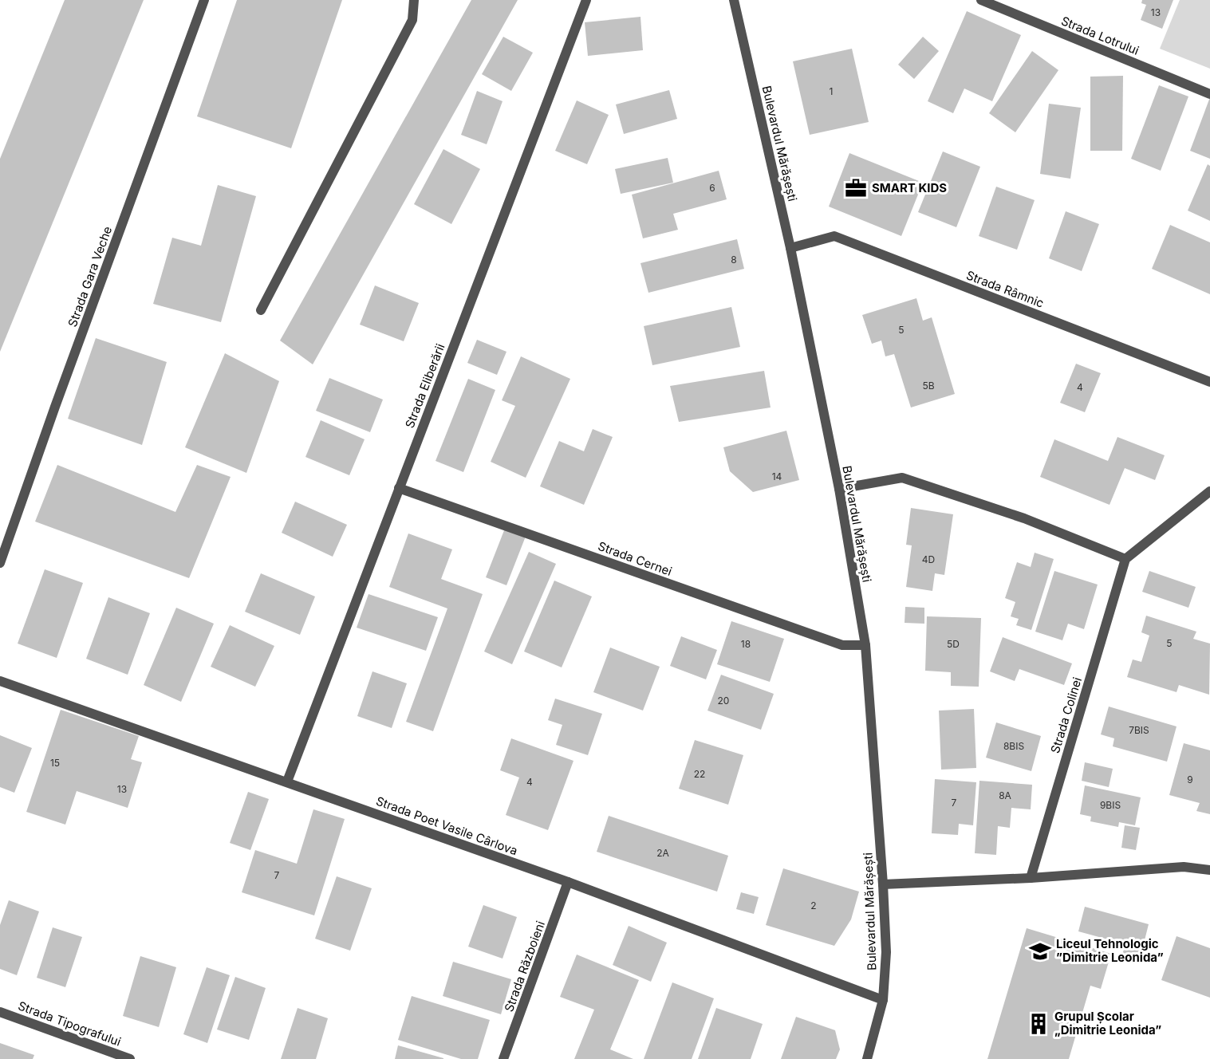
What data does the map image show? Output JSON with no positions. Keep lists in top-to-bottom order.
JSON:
{
  "streets": {
    "street": [
      "Strada Lotrului",
      "Bulevardul Mărășești",
      "Strada Gara Veche",
      "Strada Râmnic",
      "Strada Eliberării",
      "Strada Cernei",
      "Strada Colinei",
      "Strada Poet Vasile Cârlova",
      "Strada Războieni",
      "Strada Tipografului"
    ]
  },
  "crossings": [
    ["Bulevardul Mărășești", "Strada Râmnic"],
    ["Bulevardul Mărășești", "Strada Cernei"],
    ["Bulevardul Mărășești", "Strada Poet Vasile Cârlova"],
    ["Strada Eliberării", "Strada Cernei"],
    ["Strada Eliberării", "Strada Poet Vasile Cârlova"],
    ["Strada Poet Vasile Cârlova", "Strada Războieni"]
  ],
  "places": {
    "office": ["SMART KIDS"],
    "school or university": ["Liceul Tehnologic ”Dimitrie Leonida”"],
    "building": ["Grupul Școlar „Dimitrie Leonida”"]
  },
  "house_numbers": [
    "13",
    "1",
    "6",
    "8",
    "5",
    "5B",
    "4",
    "14",
    "4D",
    "5",
    "18",
    "5D",
    "20",
    "7BIS",
    "8BIS",
    "15",
    "22",
    "9",
    "4",
    "13",
    "8A",
    "7",
    "9BIS",
    "2A",
    "7",
    "2"
  ]
}
